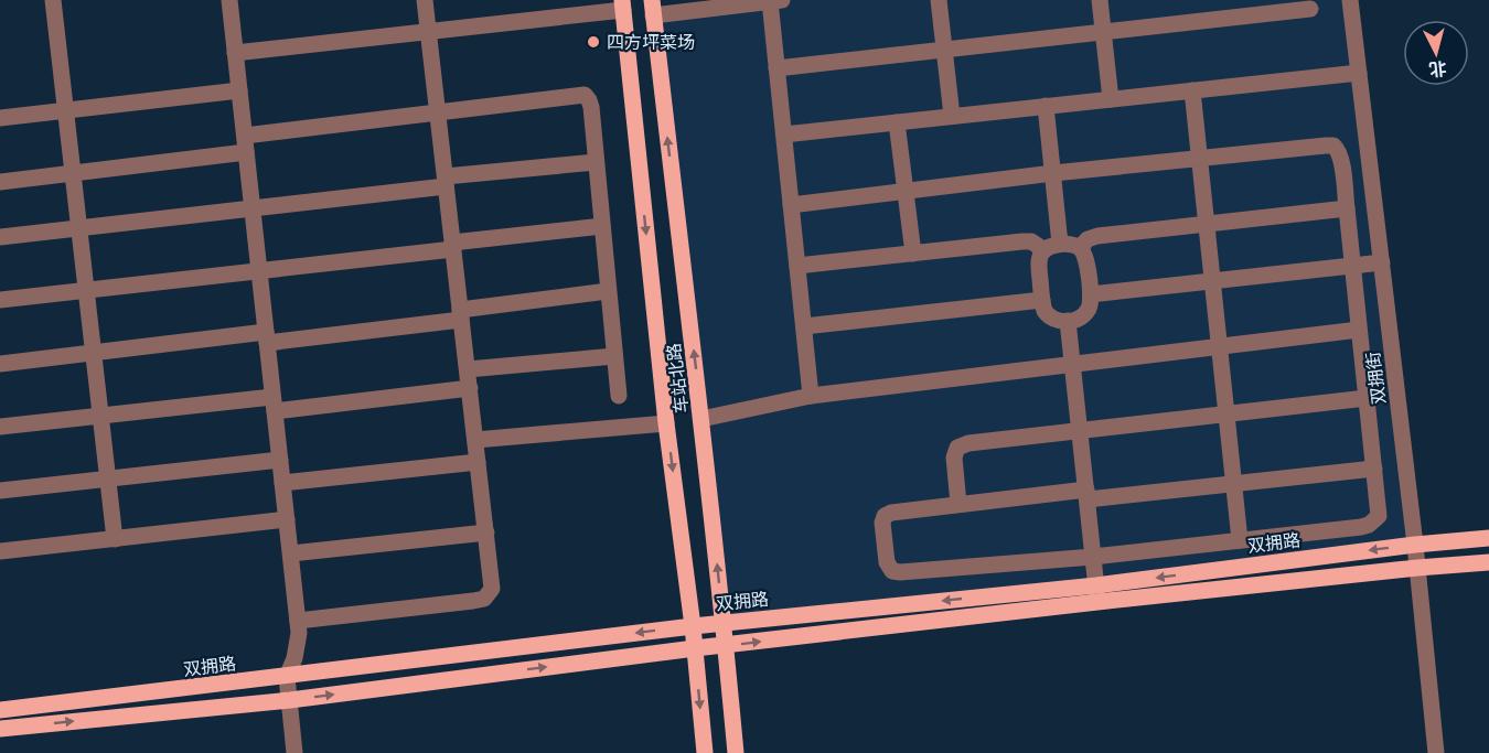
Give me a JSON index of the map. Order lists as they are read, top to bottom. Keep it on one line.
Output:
{"streets":{"main road":["车站北路","双拥路"],"street":["双拥街"]},"crossings":[["车站北路","双拥路"],["双拥街","双拥路"]],"places":["四方坪菜场"],"north":"bottom"}
